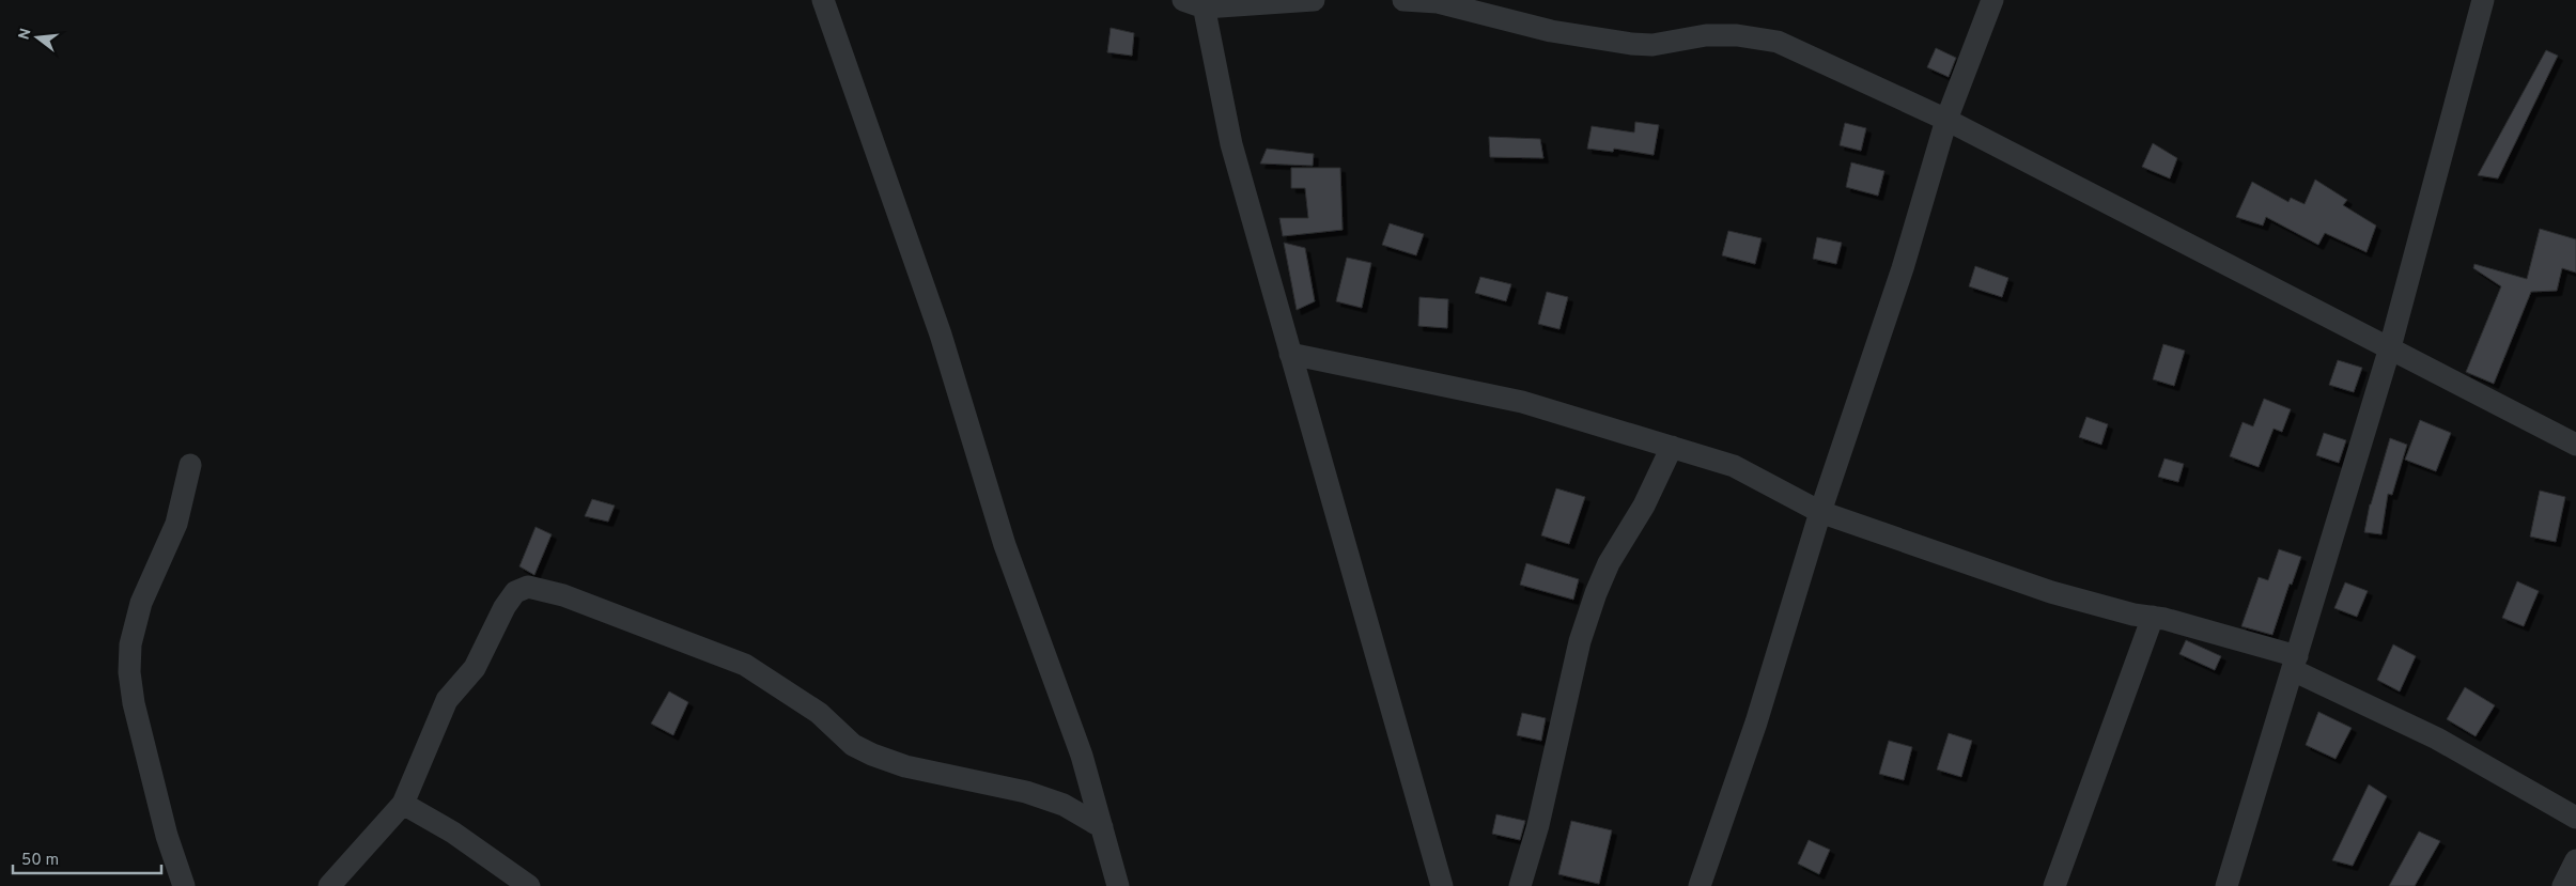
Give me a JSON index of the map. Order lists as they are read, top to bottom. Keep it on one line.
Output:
{"scale_bar":"50 m","north":"left"}
